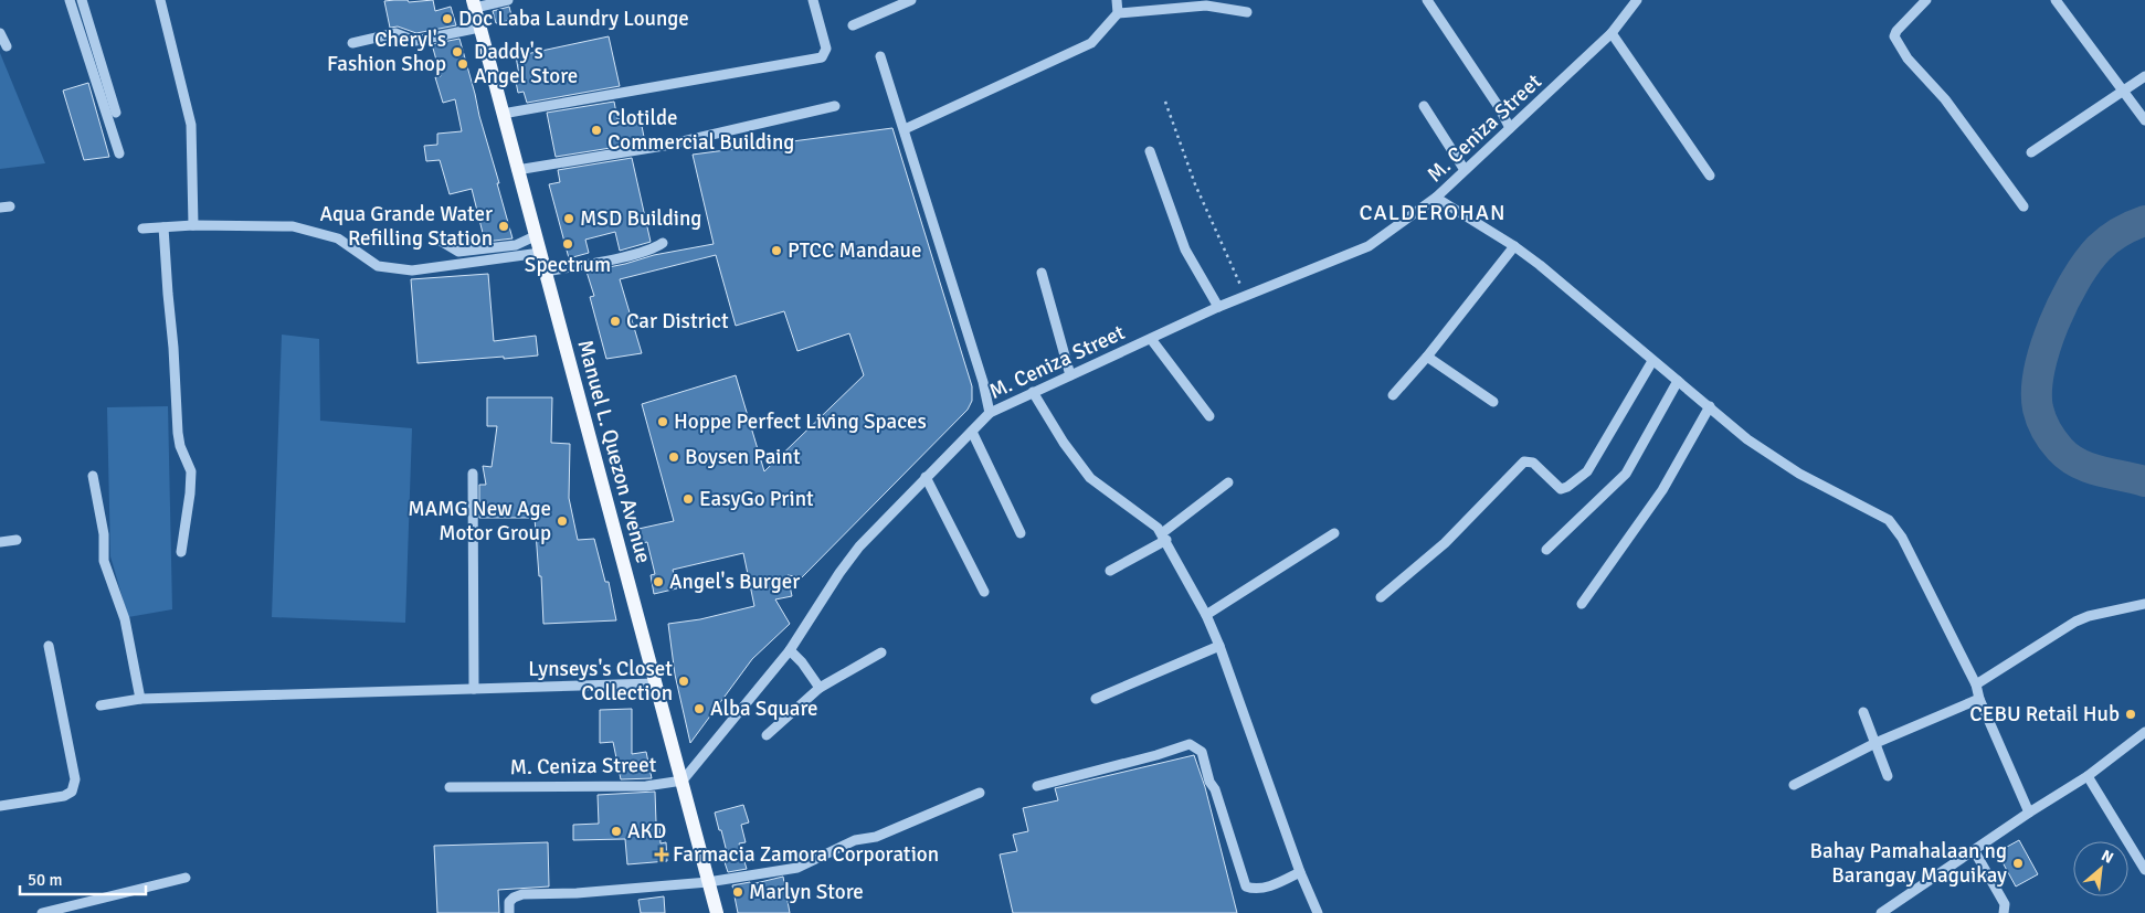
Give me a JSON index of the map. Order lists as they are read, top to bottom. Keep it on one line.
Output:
{"streets":{"main road":["Manuel L. Quezon Avenue"],"street":["M. Ceniza Street"]},"crossings":[["M. Ceniza Street","Manuel L. Quezon Avenue"]],"districts":["CALDEROHAN"],"places":{"other":["Doc Laba Laundry Lounge","Cheryl's Fashion Shop","Daddy's Angel Store","Clotilde Commercial Building","MSD Building","Aqua Grande Water Refilling Station","Spectrum","PTCC Mandaue","Car District","Hoppe Perfect Living Spaces","Boysen Paint","EasyGo Print","MAMG New Age Motor Group","Angel's Burger","Lynseys's Closet Collection","Alba Square","CEBU Retail Hub","AKD","Bahay Pamahalaan ng Barangay Maguikay","Marlyn Store"],"health":["Farmacia Zamora Corporation"]},"scale_bar":"50 m","north":"top right"}
